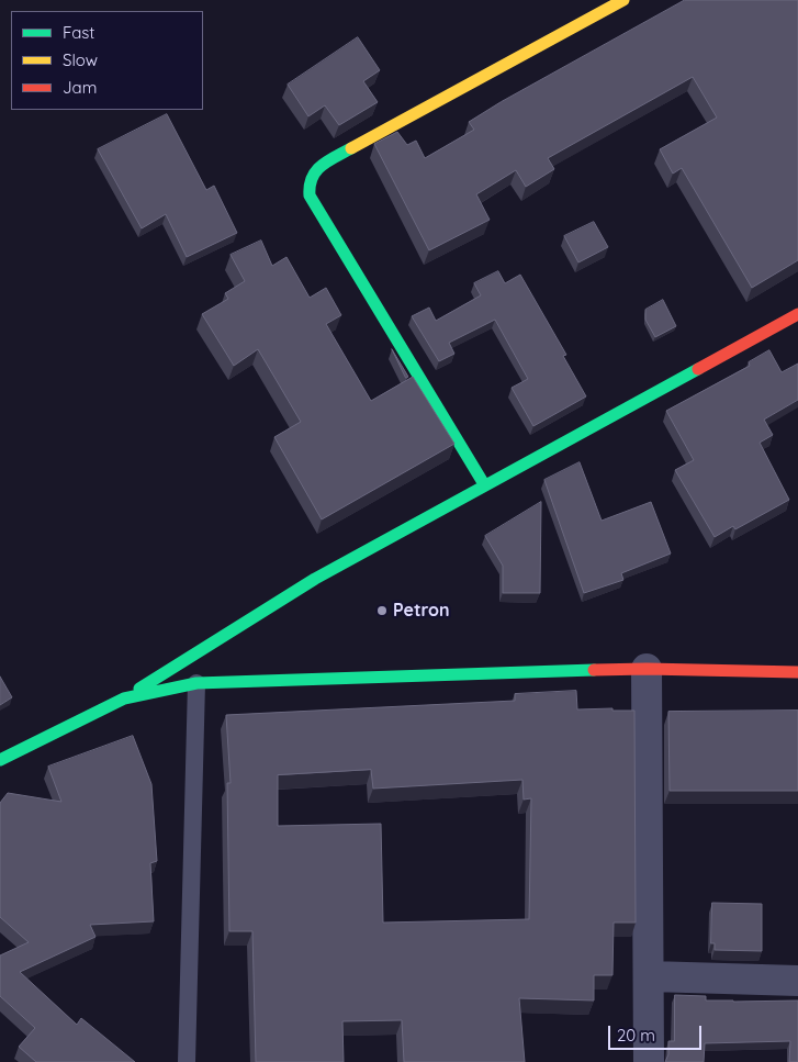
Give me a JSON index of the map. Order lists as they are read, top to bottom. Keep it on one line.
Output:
{"places":["Petron"],"legend":["Fast","Slow","Jam"],"scale_bar":"20 m"}
